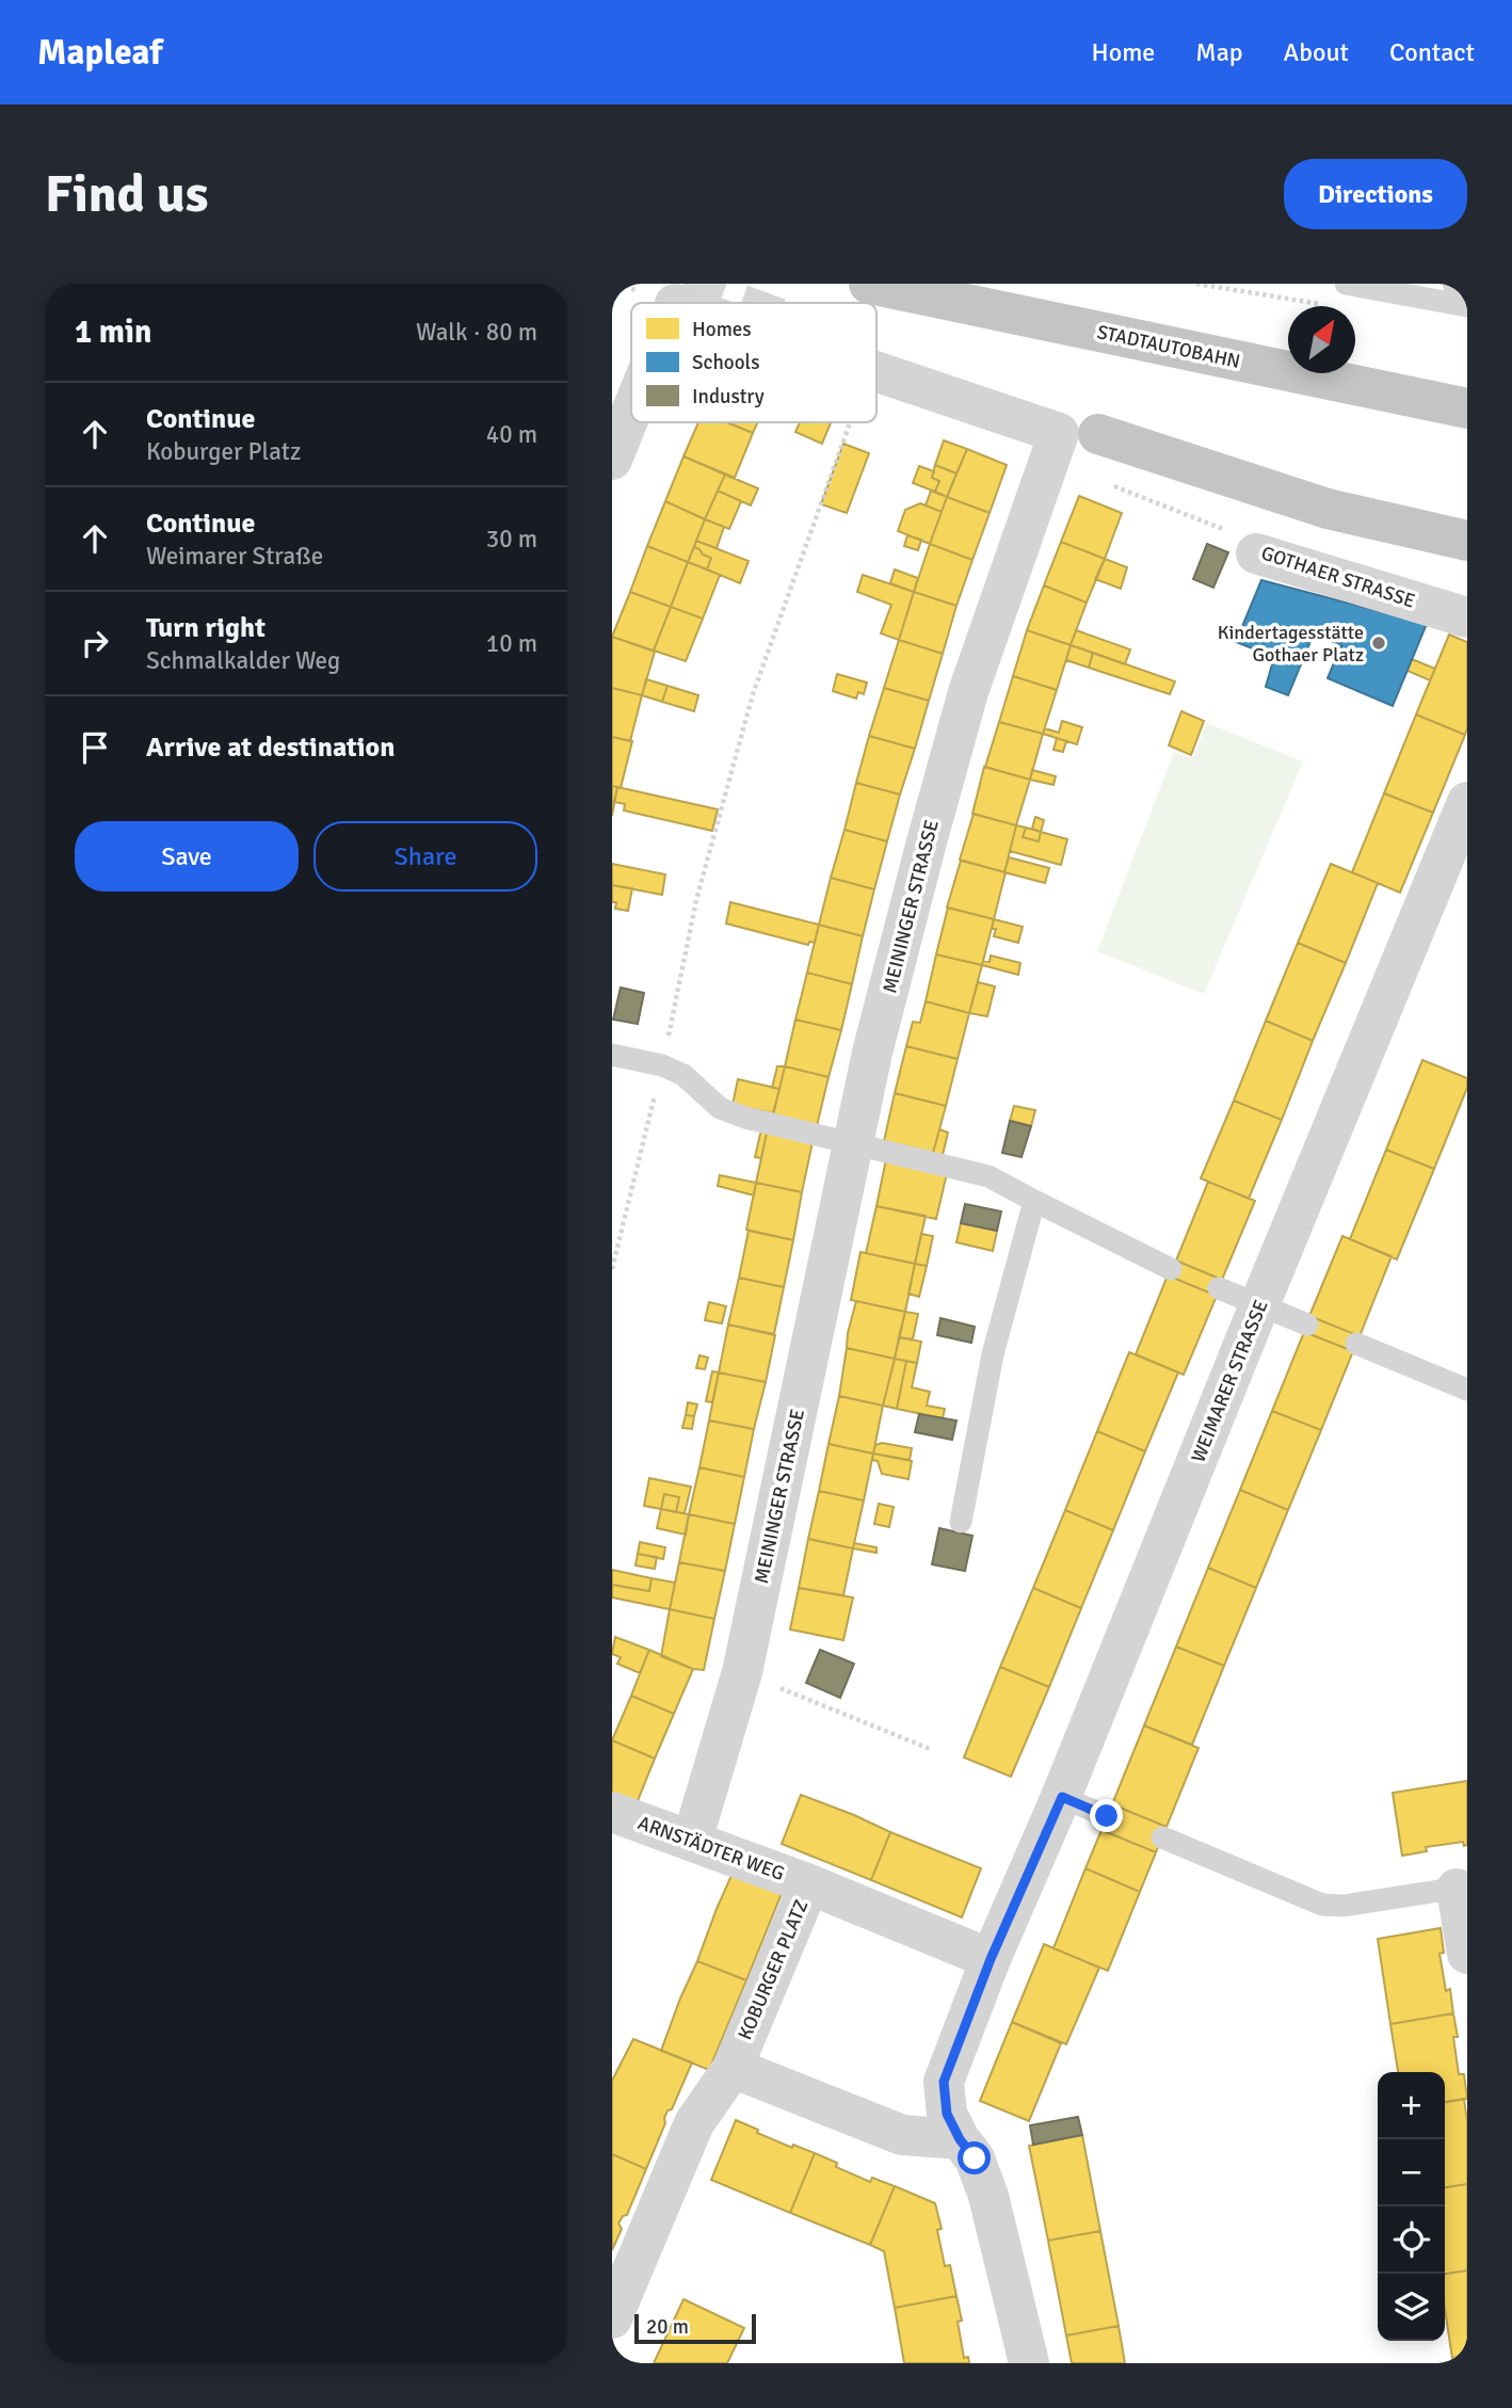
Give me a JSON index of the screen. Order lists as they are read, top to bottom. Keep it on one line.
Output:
{"streets":{"highway":["STADTAUTOBAHN"],"street":["GOTHAER STRASSE","MEININGER STRASSE","WEIMARER STRASSE","ARNSTÄDTER WEG","KOBURGER PLATZ"]},"crossings":[["MEININGER STRASSE","ARNSTÄDTER WEG"],["WEIMARER STRASSE","KOBURGER PLATZ"],["ARNSTÄDTER WEG","KOBURGER PLATZ"]],"places":["Kindertagesstätte Gothaer Platz"],"legend":["Homes","Schools","Industry"],"scale_bar":"20 m","north":"top right","page":{"header":"Mapleaf","nav":["Home","Map","About","Contact"],"buttons":["Directions",["Save","Share"]],"title":"Find us","heading":["1 min","Walk · 80 m"],"list":[["Continue","Koburger Platz","40 m"],["Continue","Weimarer Straße","30 m"],["Turn right","Schmalkalder Weg","10 m"],"Arrive at destination"],"map_buttons":["+","−"],"scale":"20 m"}}
